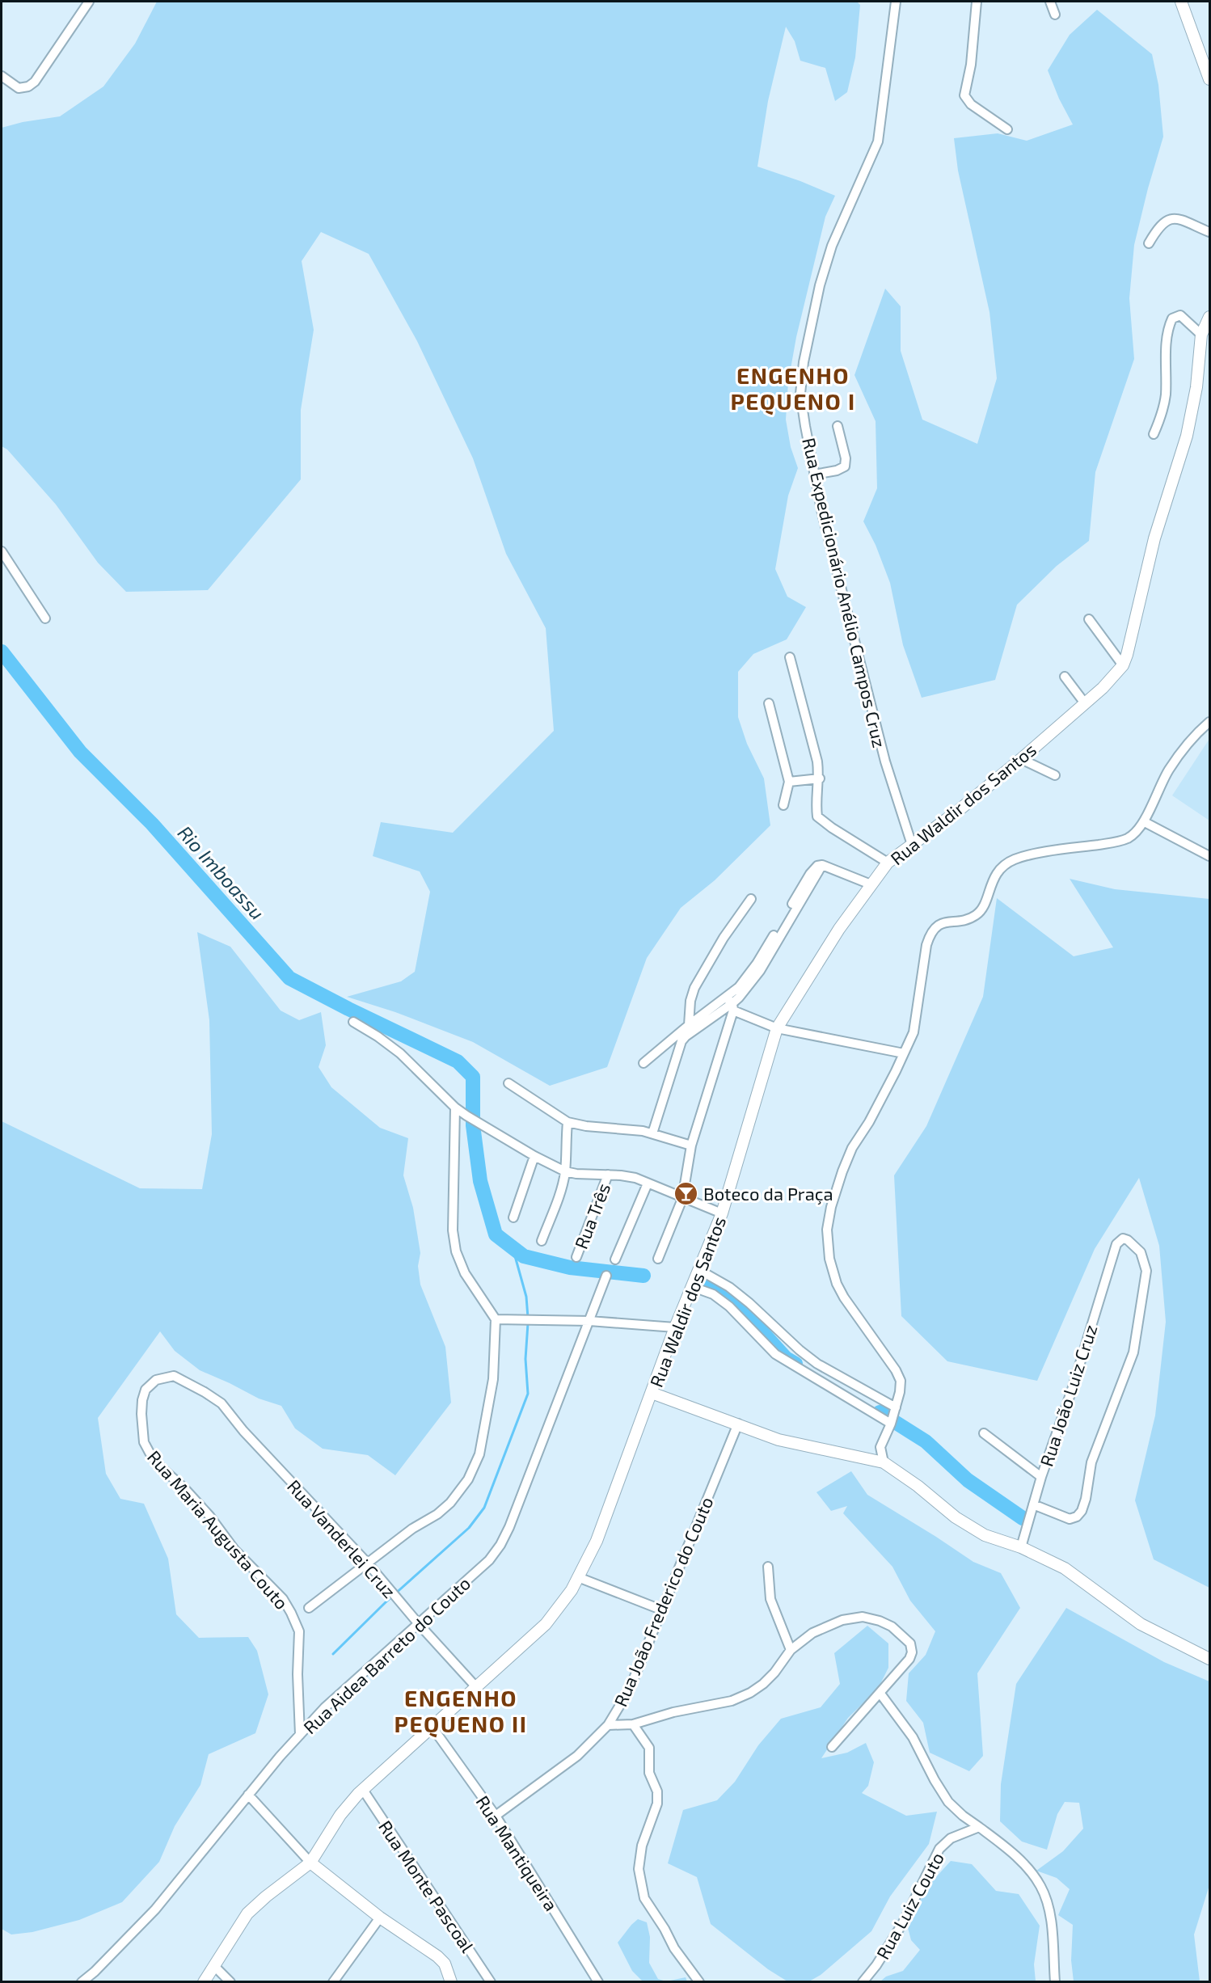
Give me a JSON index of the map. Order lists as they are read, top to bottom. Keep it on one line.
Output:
{"streets":{"street":["Rua Expedicionário Anélio Campos Cruz","Rua Waldir dos Santos","Rua Três","Rua João Luiz Cruz","Rua Maria Augusta Couto","Rua Vanderlei Cruz","Rua João Frederico do Couto","Rua Aidea Barreto do Couto","Rua Mantiqueira","Rua Monte Pascoal","Rua Luiz Couto"]},"crossings":[["Rua Expedicionário Anélio Campos Cruz","Rua Waldir dos Santos"],["Rua Waldir dos Santos","Rua Vanderlei Cruz"],["Rua Waldir dos Santos","Rua Mantiqueira"],["Rua Waldir dos Santos","Rua Monte Pascoal"],["Rua Maria Augusta Couto","Rua Vanderlei Cruz"],["Rua Maria Augusta Couto","Rua Aidea Barreto do Couto"],["Rua Vanderlei Cruz","Rua Aidea Barreto do Couto"],["Rua João Frederico do Couto","Rua Mantiqueira"]],"districts":["ENGENHO PEQUENO I","ENGENHO PEQUENO II"],"water":["Rio Imboassu"],"places":{"bar":["Boteco da Praça"]}}
